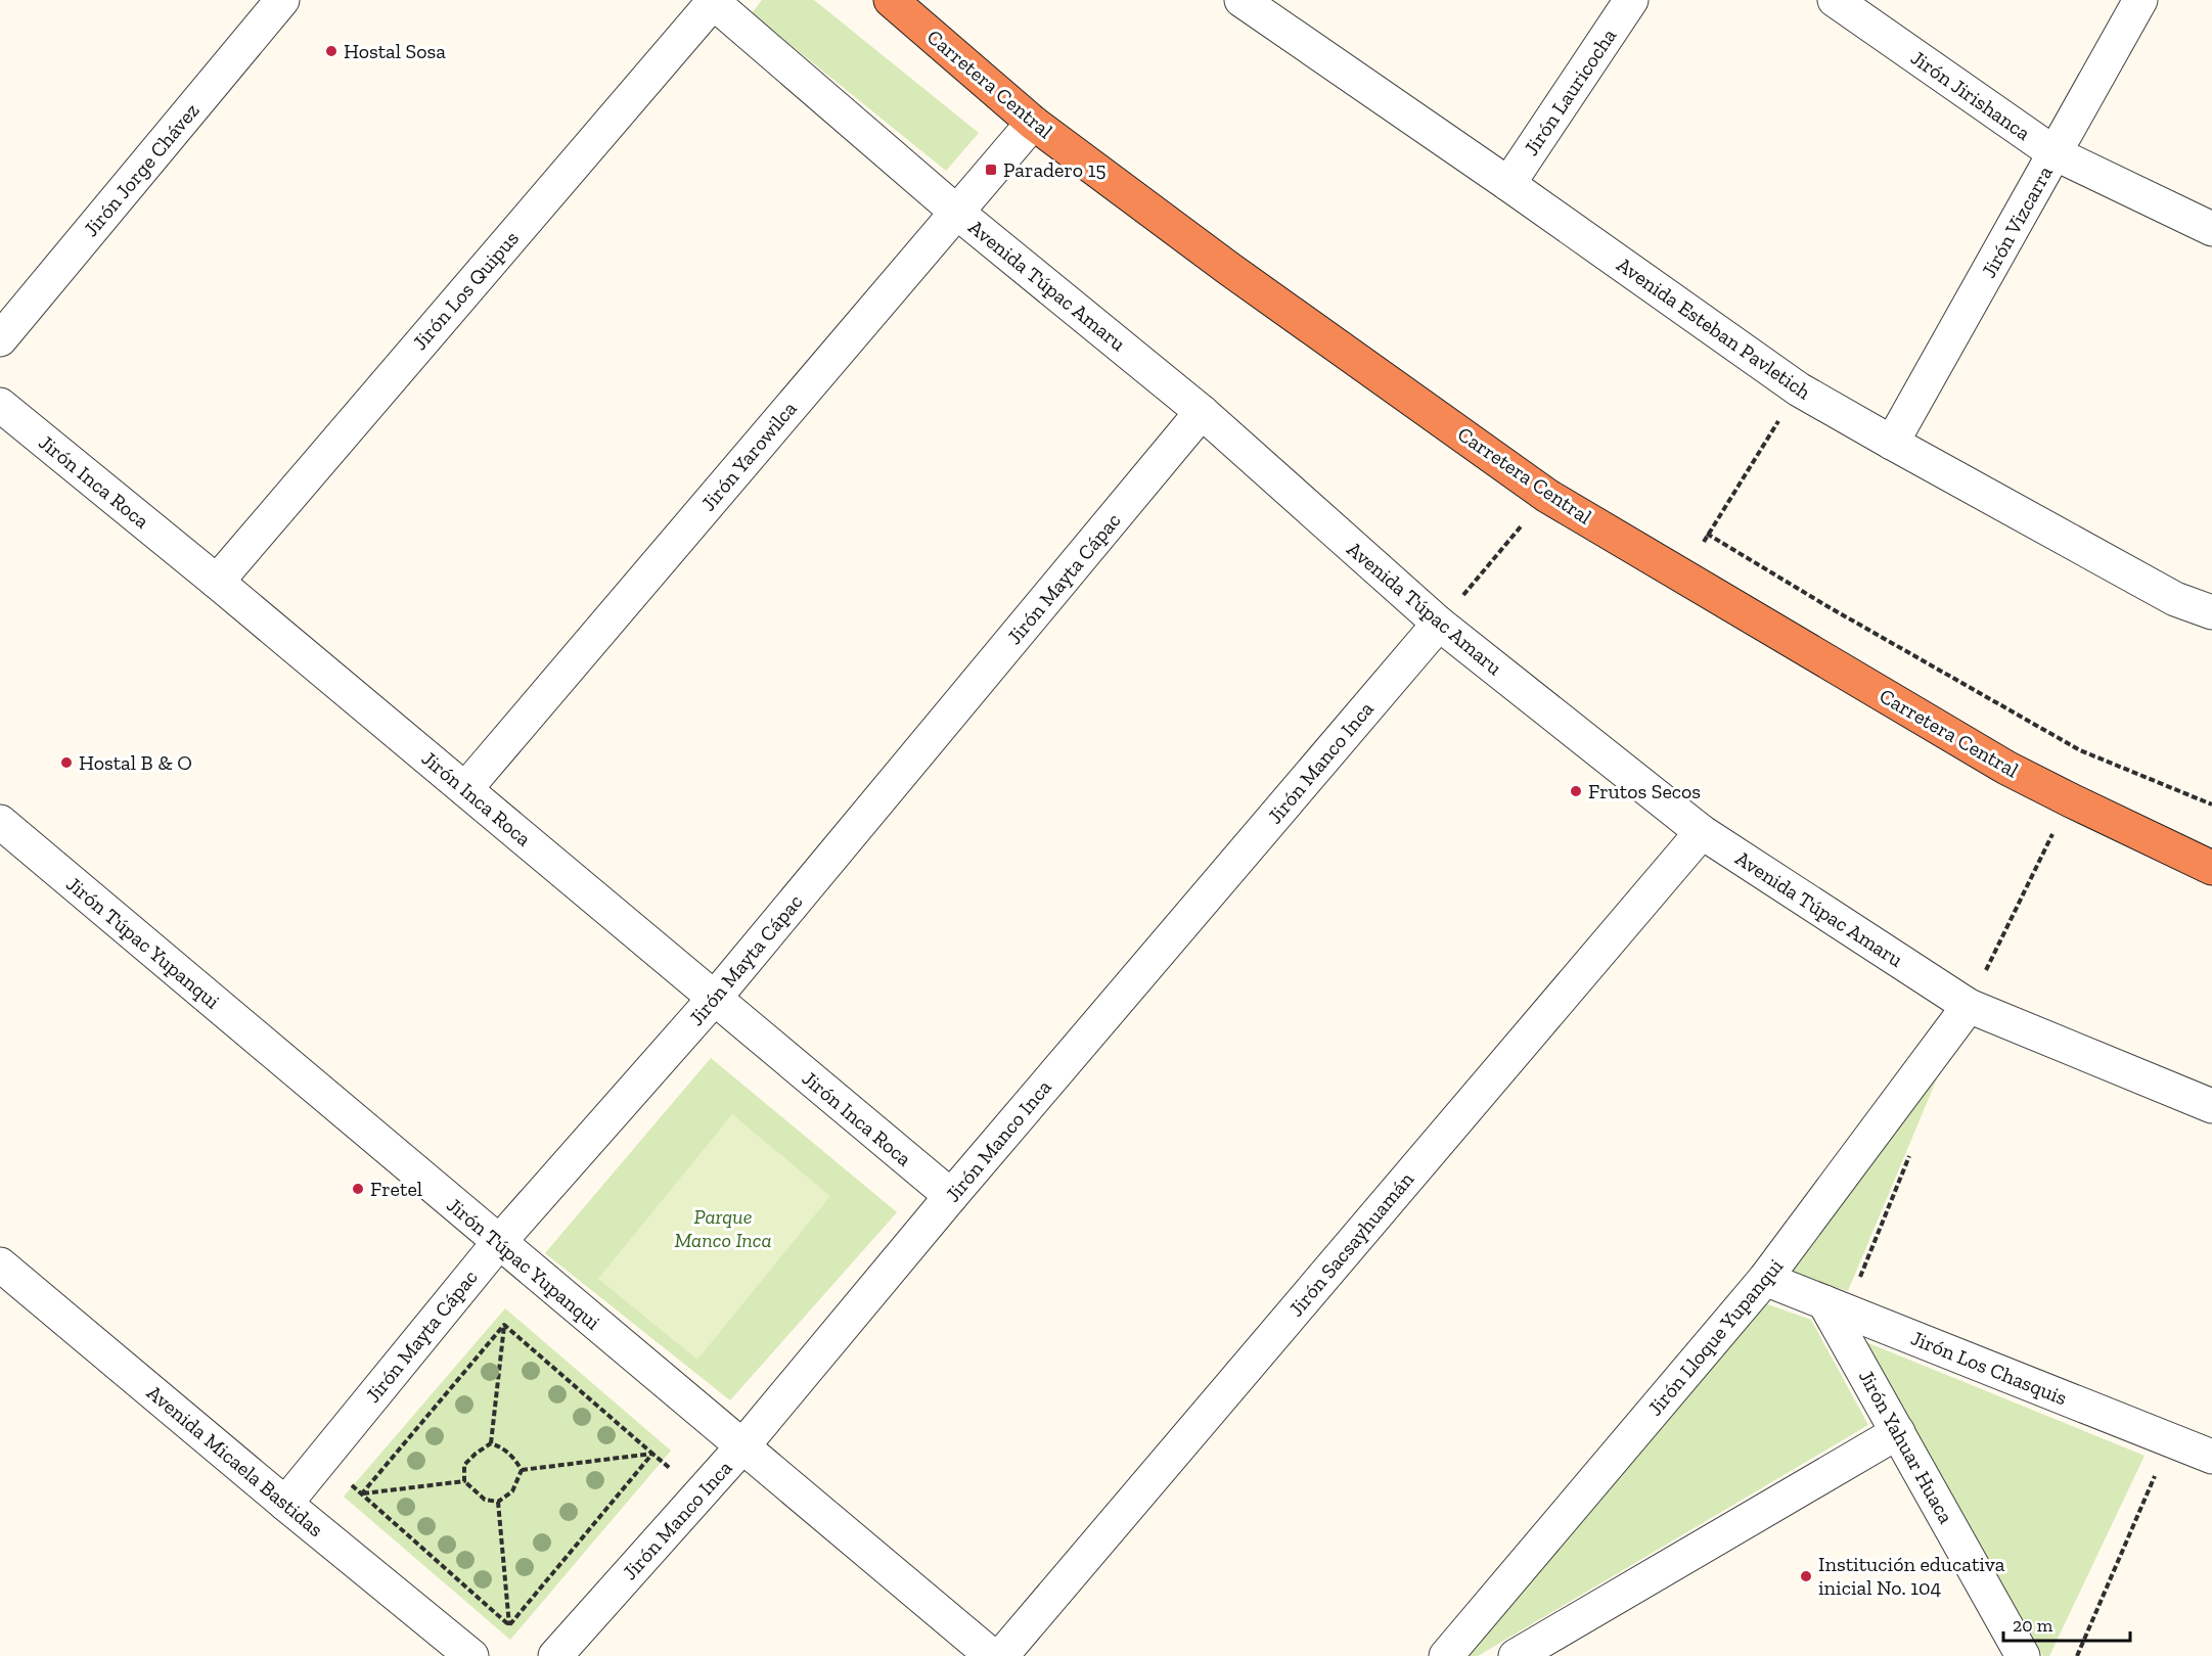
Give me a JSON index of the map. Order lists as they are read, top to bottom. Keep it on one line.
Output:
{"streets":{"highway":["Carretera Central"],"street":["Jirón Lauricocha","Jirón Jirishanca","Jirón Jorge Chávez","Jirón Vizcarra","Avenida Túpac Amaru","Jirón Los Quipus","Avenida Esteban Pavletich","Jirón Yarowilca","Jirón Inca Roca","Jirón Mayta Cápac","Jirón Manco Inca","Jirón Túpac Yupanqui","Jirón Sacsayhuamán","Jirón Lloque Yupanqui","Jirón Los Chasquis","Jirón Yahuar Huaca","Avenida Micaela Bastidas"]},"crossings":[["Carretera Central","Jirón Yarowilca"],["Jirón Lauricocha","Avenida Esteban Pavletich"],["Jirón Jirishanca","Jirón Vizcarra"],["Jirón Vizcarra","Avenida Esteban Pavletich"],["Avenida Túpac Amaru","Jirón Los Quipus"],["Avenida Túpac Amaru","Jirón Yarowilca"],["Avenida Túpac Amaru","Jirón Mayta Cápac"],["Avenida Túpac Amaru","Jirón Manco Inca"],["Avenida Túpac Amaru","Jirón Sacsayhuamán"],["Avenida Túpac Amaru","Jirón Lloque Yupanqui"],["Jirón Los Quipus","Jirón Inca Roca"],["Jirón Yarowilca","Jirón Inca Roca"],["Jirón Inca Roca","Jirón Mayta Cápac"],["Jirón Inca Roca","Jirón Manco Inca"],["Jirón Mayta Cápac","Jirón Túpac Yupanqui"],["Jirón Mayta Cápac","Avenida Micaela Bastidas"],["Jirón Manco Inca","Jirón Túpac Yupanqui"],["Jirón Lloque Yupanqui","Jirón Los Chasquis"],["Jirón Los Chasquis","Jirón Yahuar Huaca"]],"parks":["Parque Manco Inca"],"places":{"other":["Hostal Sosa","Hostal B & O","Frutos Secos","Fretel","Institución educativa inicial No. 104"],"transit":["Paradero 15"]},"scale_bar":"20 m"}
